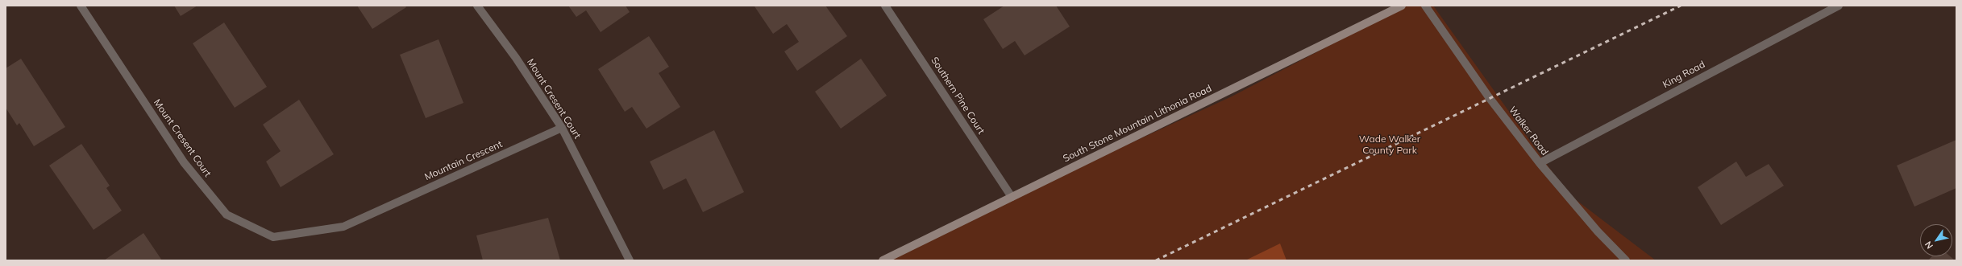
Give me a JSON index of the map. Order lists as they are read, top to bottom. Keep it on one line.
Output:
{"streets":{"main road":["South Stone Mountain Lithonia Road"],"street":["King Road","Southern Pine Court","Mount Cresent Court","Walker Road","Mountain Crescent"]},"crossings":[["King Road","Walker Road"],["Southern Pine Court","South Stone Mountain Lithonia Road"],["Mount Cresent Court","Mountain Crescent"]],"parks":["Wade Walker County Park"],"north":"bottom left"}
